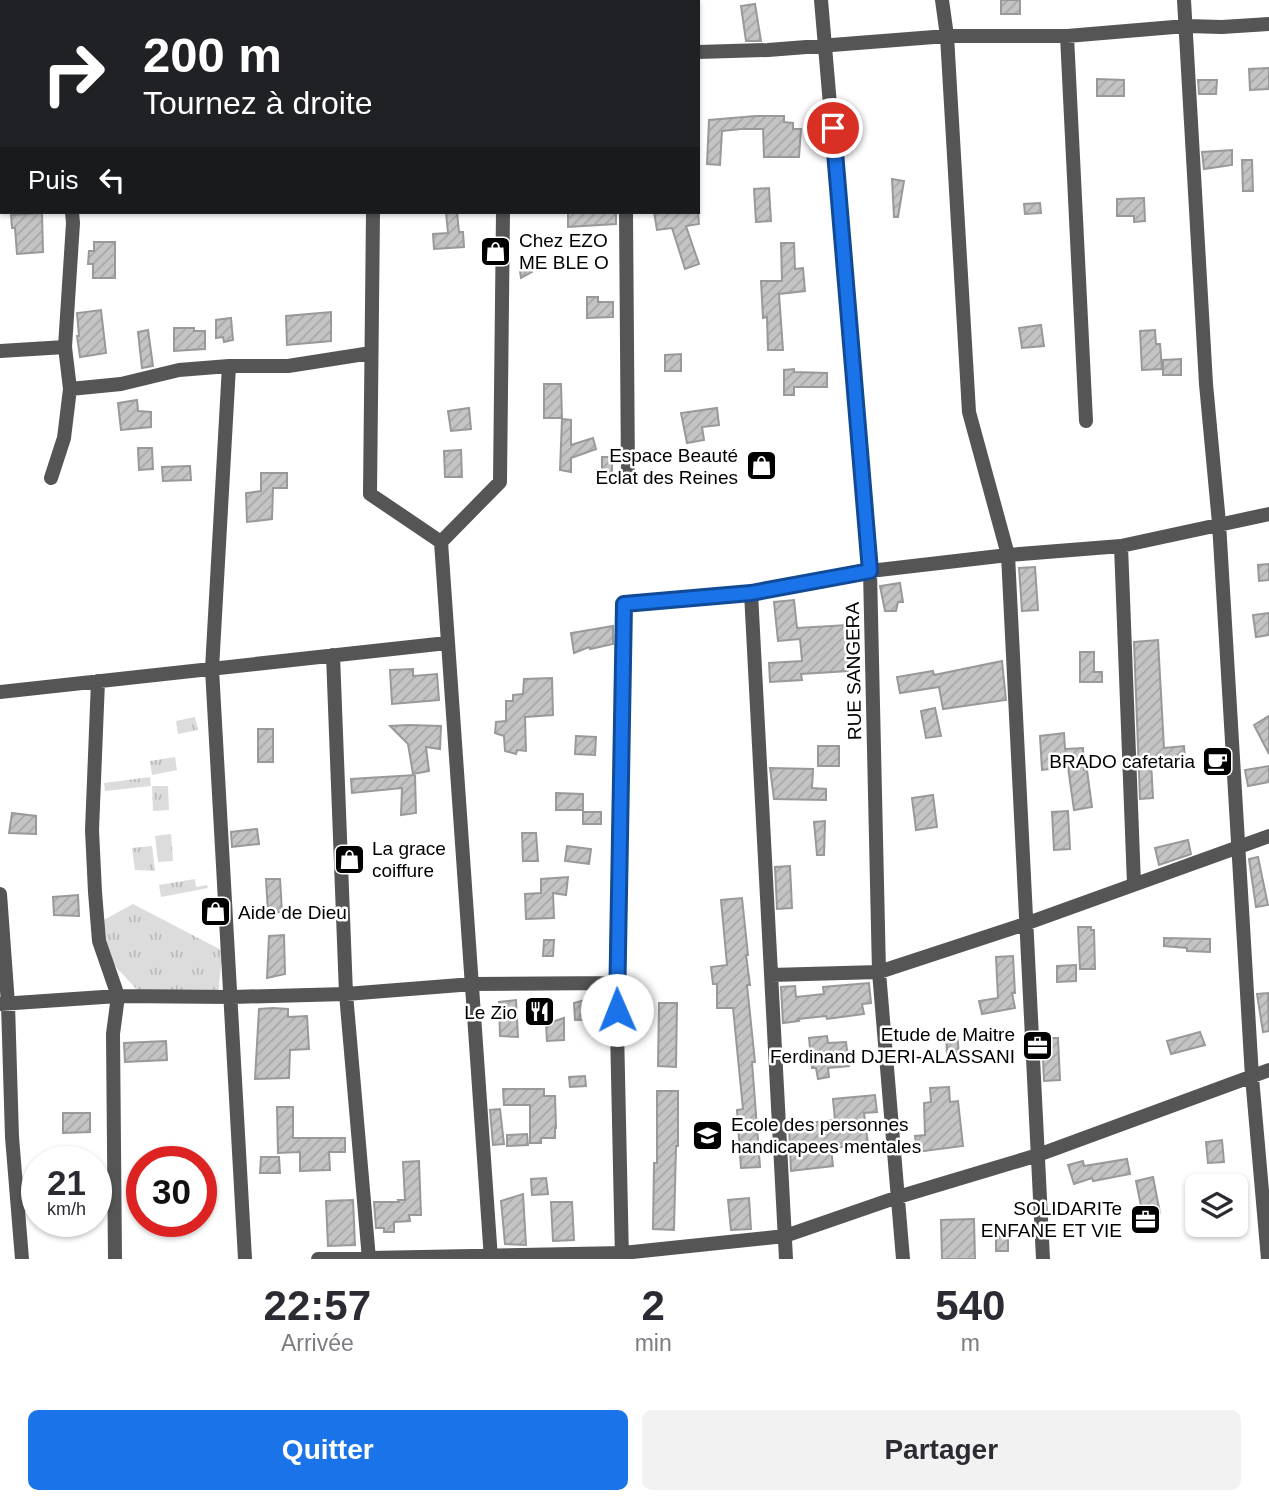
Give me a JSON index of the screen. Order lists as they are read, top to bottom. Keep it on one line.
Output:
{"streets":{"street":["RUE SANGERA"]},"places":{"shop":["Chez EZO ME BLE O","Espace Beauté Eclat des Reines","La grace coiffure","Aide de Dieu"],"cafe":["BRADO cafetaria"],"restaurant":["Le Zio"],"office":["Etude de Maitre Ferdinand DJERI-ALASSANI","SOLIDARITe ENFANE ET VIE"],"school or university":["Ecole des personnes handicapees mentales"]},"page":{"turn":["200 m","Tournez à droite"],"then":"Puis","speed":"21 km/h","limit":"30","eta":["22:57","Arrivée","2","min","540","m"],"buttons":["Quitter","Partager"]}}
